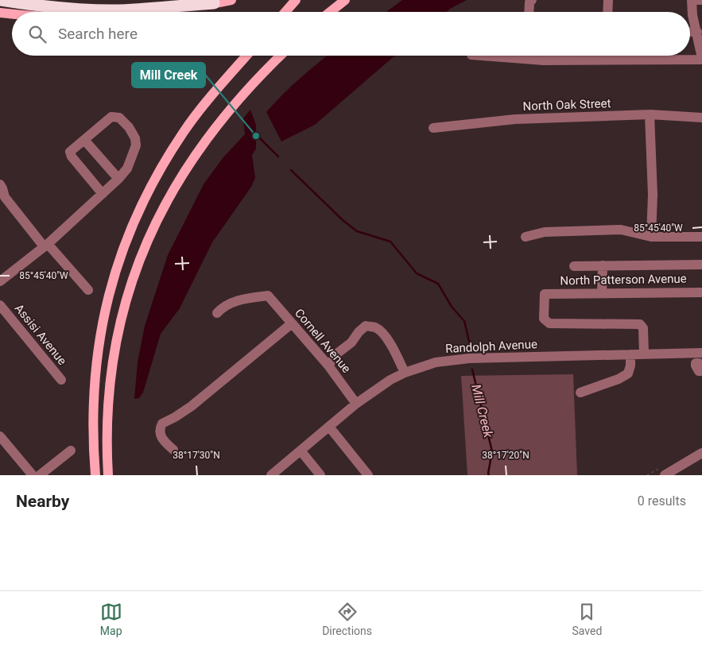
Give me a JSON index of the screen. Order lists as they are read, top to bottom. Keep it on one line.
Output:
{"streets":{"street":["North Oak Street","North Patterson Avenue","Assisi Avenue","Cornell Avenue","Randolph Avenue"]},"crossings":[["North Patterson Avenue","Randolph Avenue"],["Cornell Avenue","Randolph Avenue"]],"water":["Mill Creek"],"places":["Mill Creek"],"page":{"search":"Search here","heading":["Nearby","0 results"],"nav":["Map","Directions","Saved"]},"coordinates":["85°45'40\"W","38°17'30\"N","38°17'20\"N"]}
